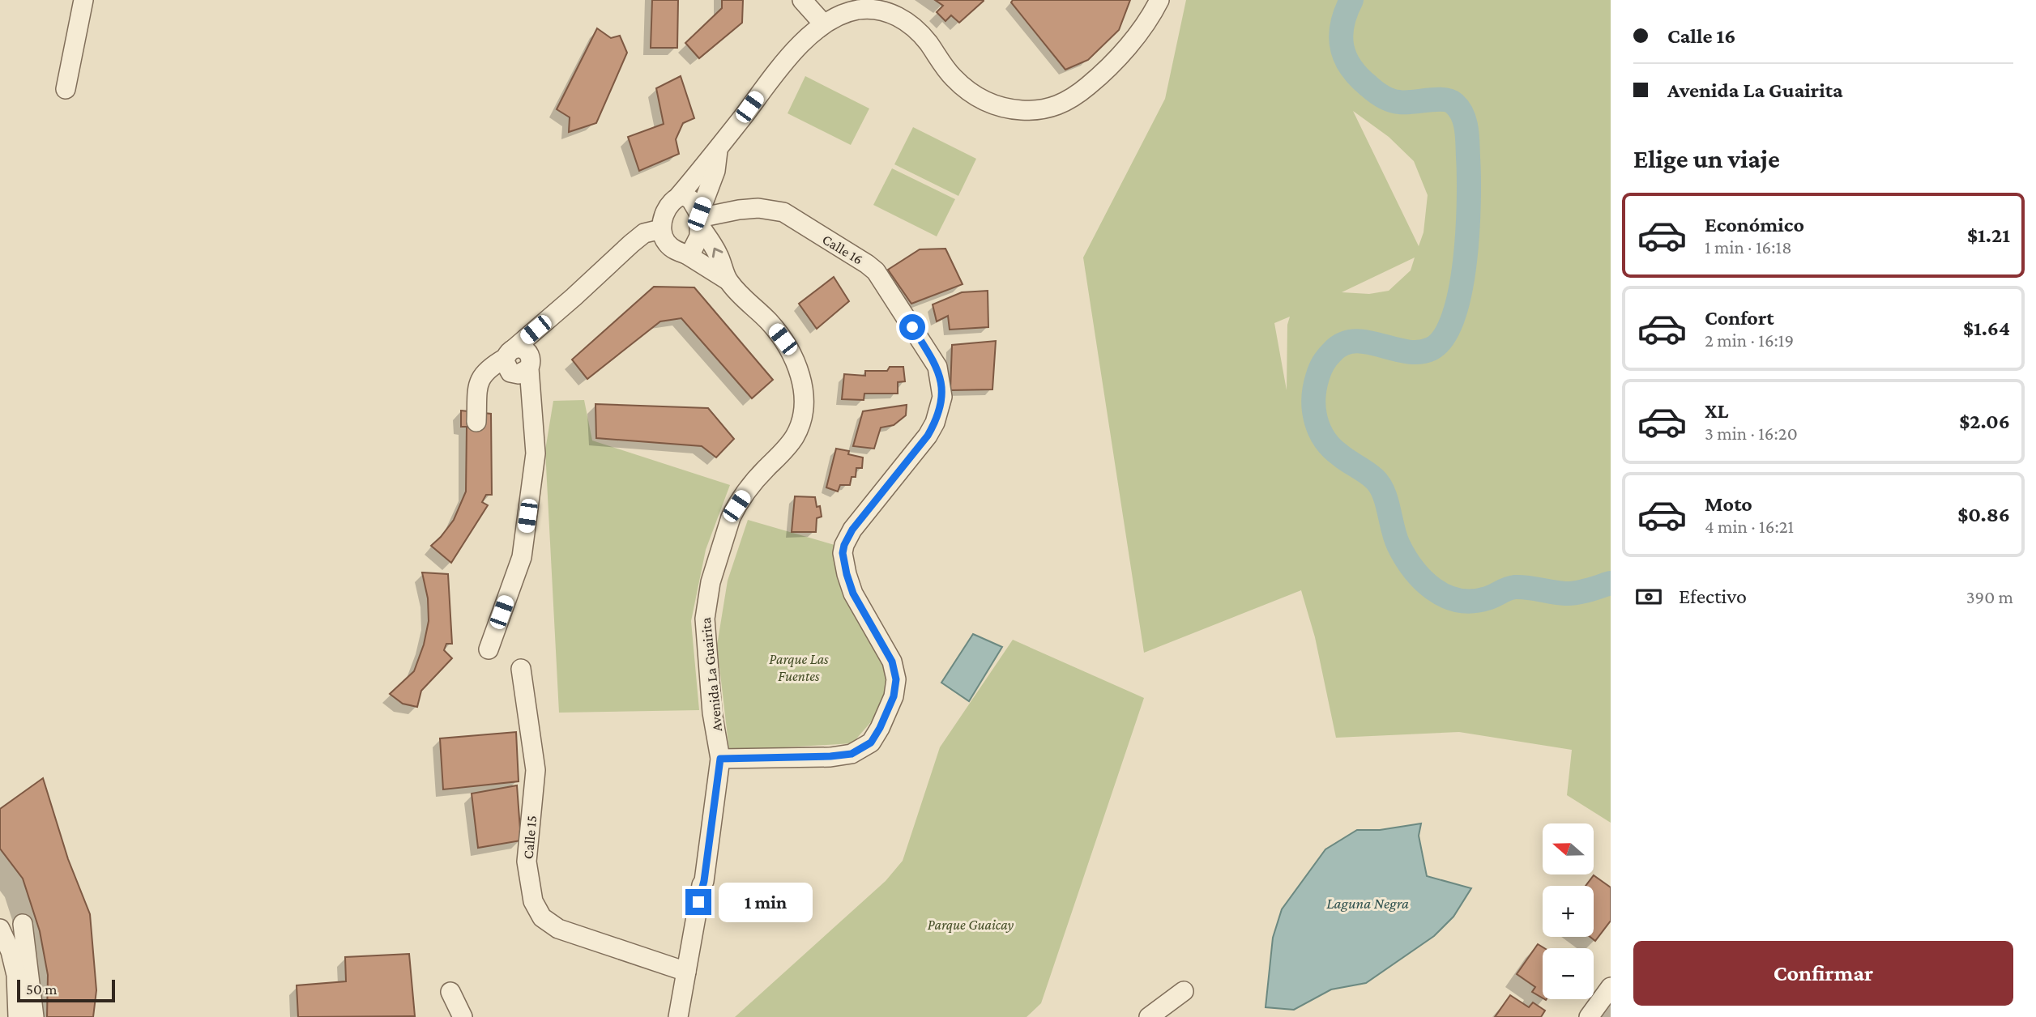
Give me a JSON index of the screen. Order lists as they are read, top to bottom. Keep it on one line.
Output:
{"streets":{"street":["Calle 16","Avenida La Guairita","Calle 15"]},"crossings":[["Calle 16","Avenida La Guairita"],["Avenida La Guairita","Calle 15"]],"water":["Laguna Negra"],"parks":["Parque Las Fuentes","Parque Guaicay"],"scale_bar":"50 m","north":"left","page":{"banner":["Calle 16","Avenida La Guairita"],"heading":"Elige un viaje","list":[{"name":"Económico","note":"1 min · 16:18","value":"$1.21"},{"name":"Confort","note":"2 min · 16:19","value":"$1.64"},{"name":"XL","note":"3 min · 16:20","value":"$2.06"},{"name":"Moto","note":"4 min · 16:21","value":"$0.86"}],"pay":["Efectivo","390 m"],"map_buttons":["+","−"],"bubble":"1 min","buttons":"Confirmar","scale":"50 m"}}
